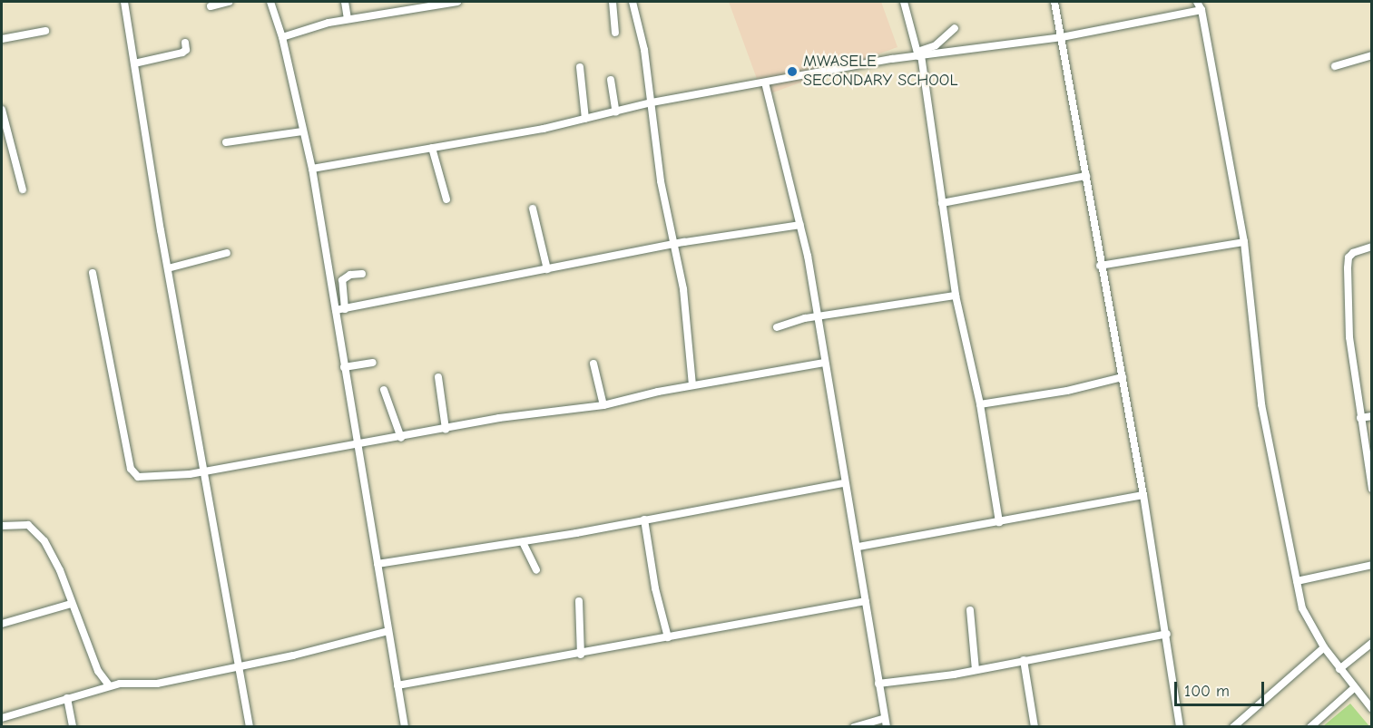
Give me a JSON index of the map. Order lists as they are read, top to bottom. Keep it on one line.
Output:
{"places":["MWASELE SECONDARY SCHOOL"],"scale_bar":"100 m"}
